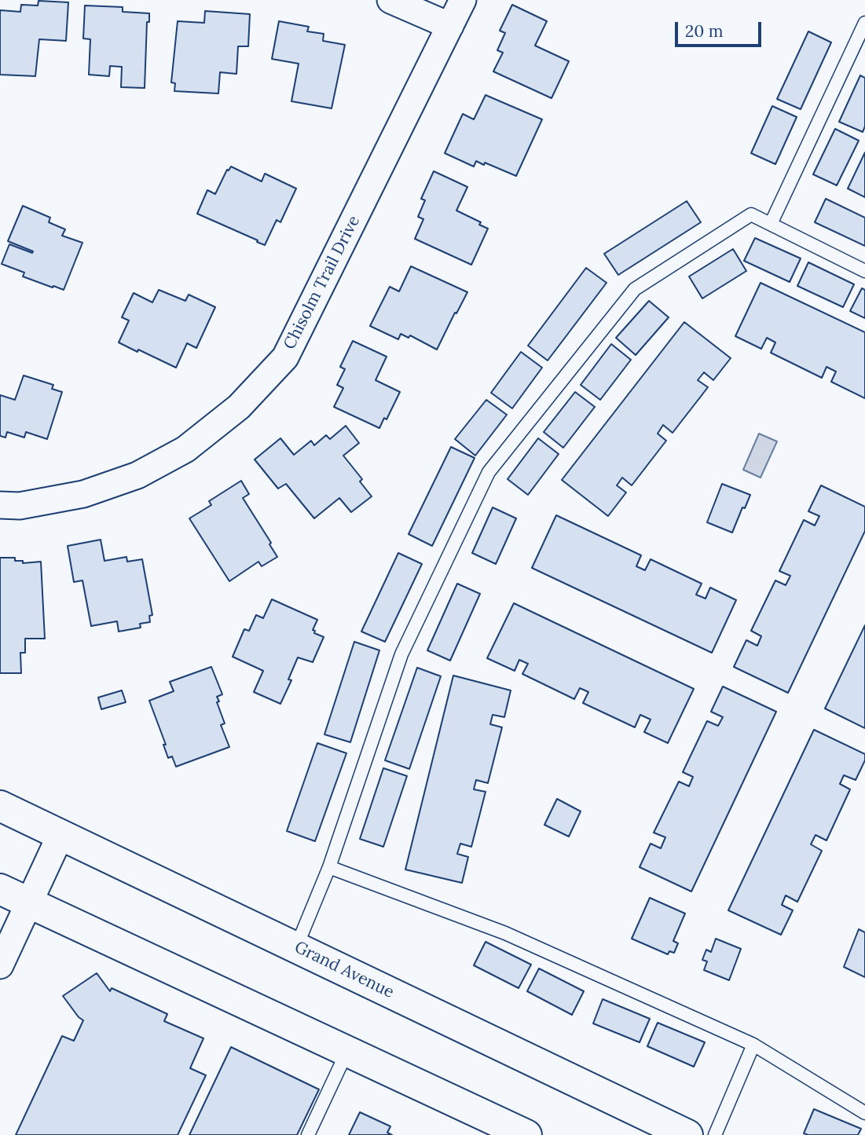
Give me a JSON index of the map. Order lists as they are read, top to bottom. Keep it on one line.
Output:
{"streets":{"main road":["Grand Avenue"],"street":["Chisolm Trail Drive"]},"scale_bar":"20 m"}
